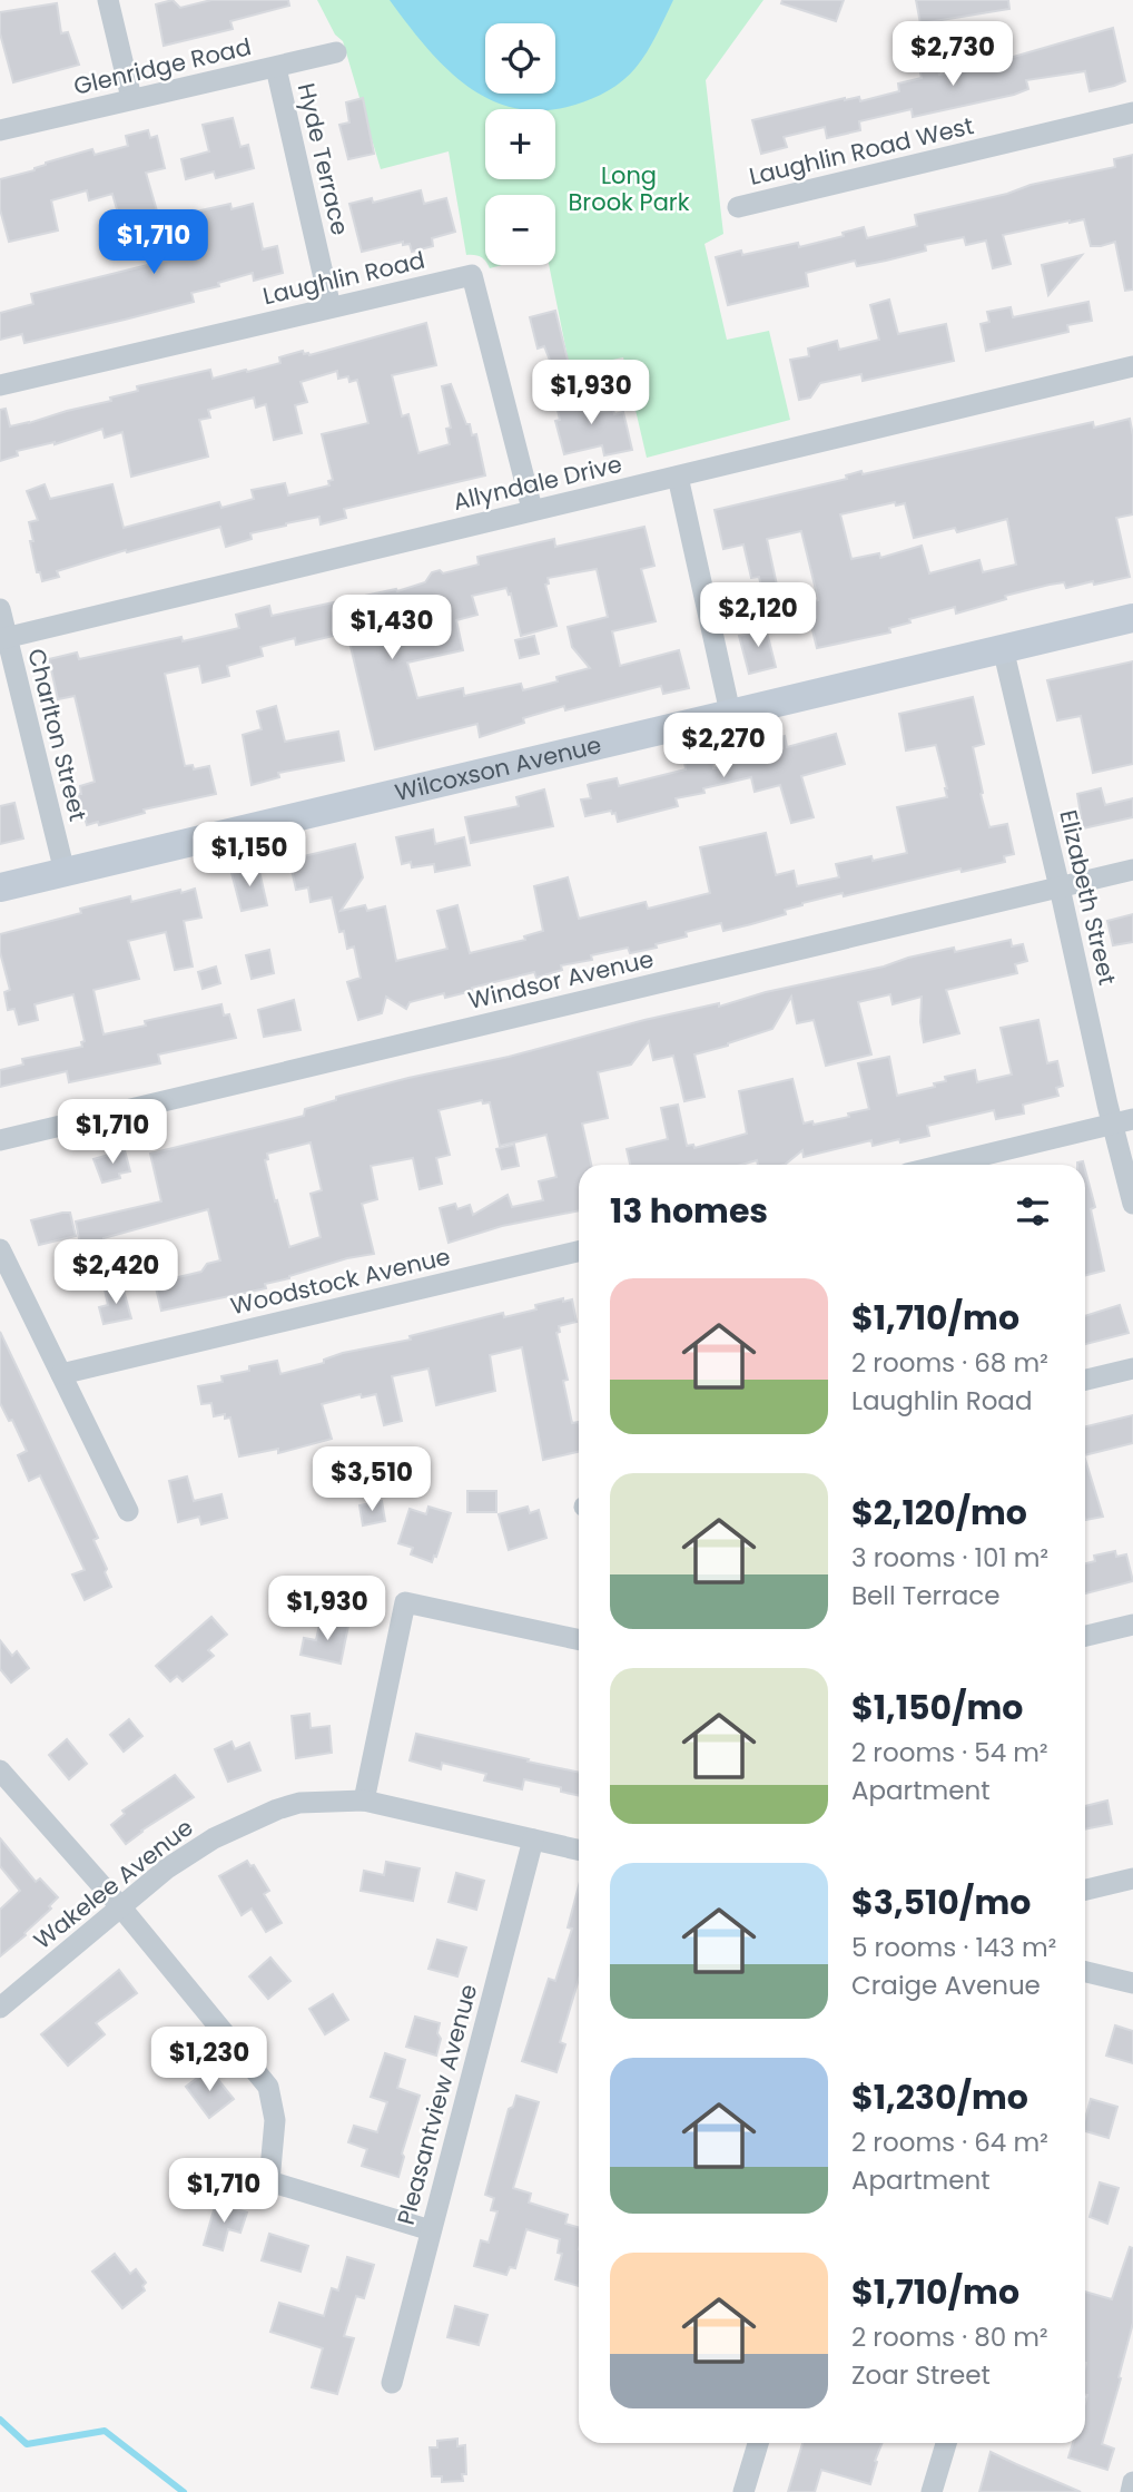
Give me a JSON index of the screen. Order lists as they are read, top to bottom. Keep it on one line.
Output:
{"streets":{"street":["Glenridge Road","Laughlin Road West","Hyde Terrace","Laughlin Road","Allyndale Drive","Charlton Street","Wilcoxson Avenue","Elizabeth Street","Windsor Avenue","Woodstock Avenue","Wakelee Avenue","Pleasantview Avenue"]},"crossings":[["Glenridge Road","Hyde Terrace"],["Hyde Terrace","Laughlin Road"],["Laughlin Road","Allyndale Drive"],["Allyndale Drive","Charlton Street"],["Charlton Street","Wilcoxson Avenue"],["Wilcoxson Avenue","Elizabeth Street"],["Elizabeth Street","Windsor Avenue"],["Wakelee Avenue","Pleasantview Avenue"]],"parks":["Long Brook Park"],"page":{"price":["$2,730","$1,710","$1,930","$2,120","$1,430","$2,270","$1,150","$1,710","$2,420","$3,510","$1,930","$1,230","$1,710"],"map_buttons":["+","−"],"heading":"13 homes","list":[{"name":"$1,710/mo","note":"2 rooms · 68 m² · Laughlin Road"},{"name":"$2,120/mo","note":"3 rooms · 101 m² · Bell Terrace"},{"name":"$1,150/mo","note":"2 rooms · 54 m² · Apartment"},{"name":"$3,510/mo","note":"5 rooms · 143 m² · Craige Avenue"},{"name":"$1,230/mo","note":"2 rooms · 64 m² · Apartment"},{"name":"$1,710/mo","note":"2 rooms · 80 m² · Zoar Street"}]}}
